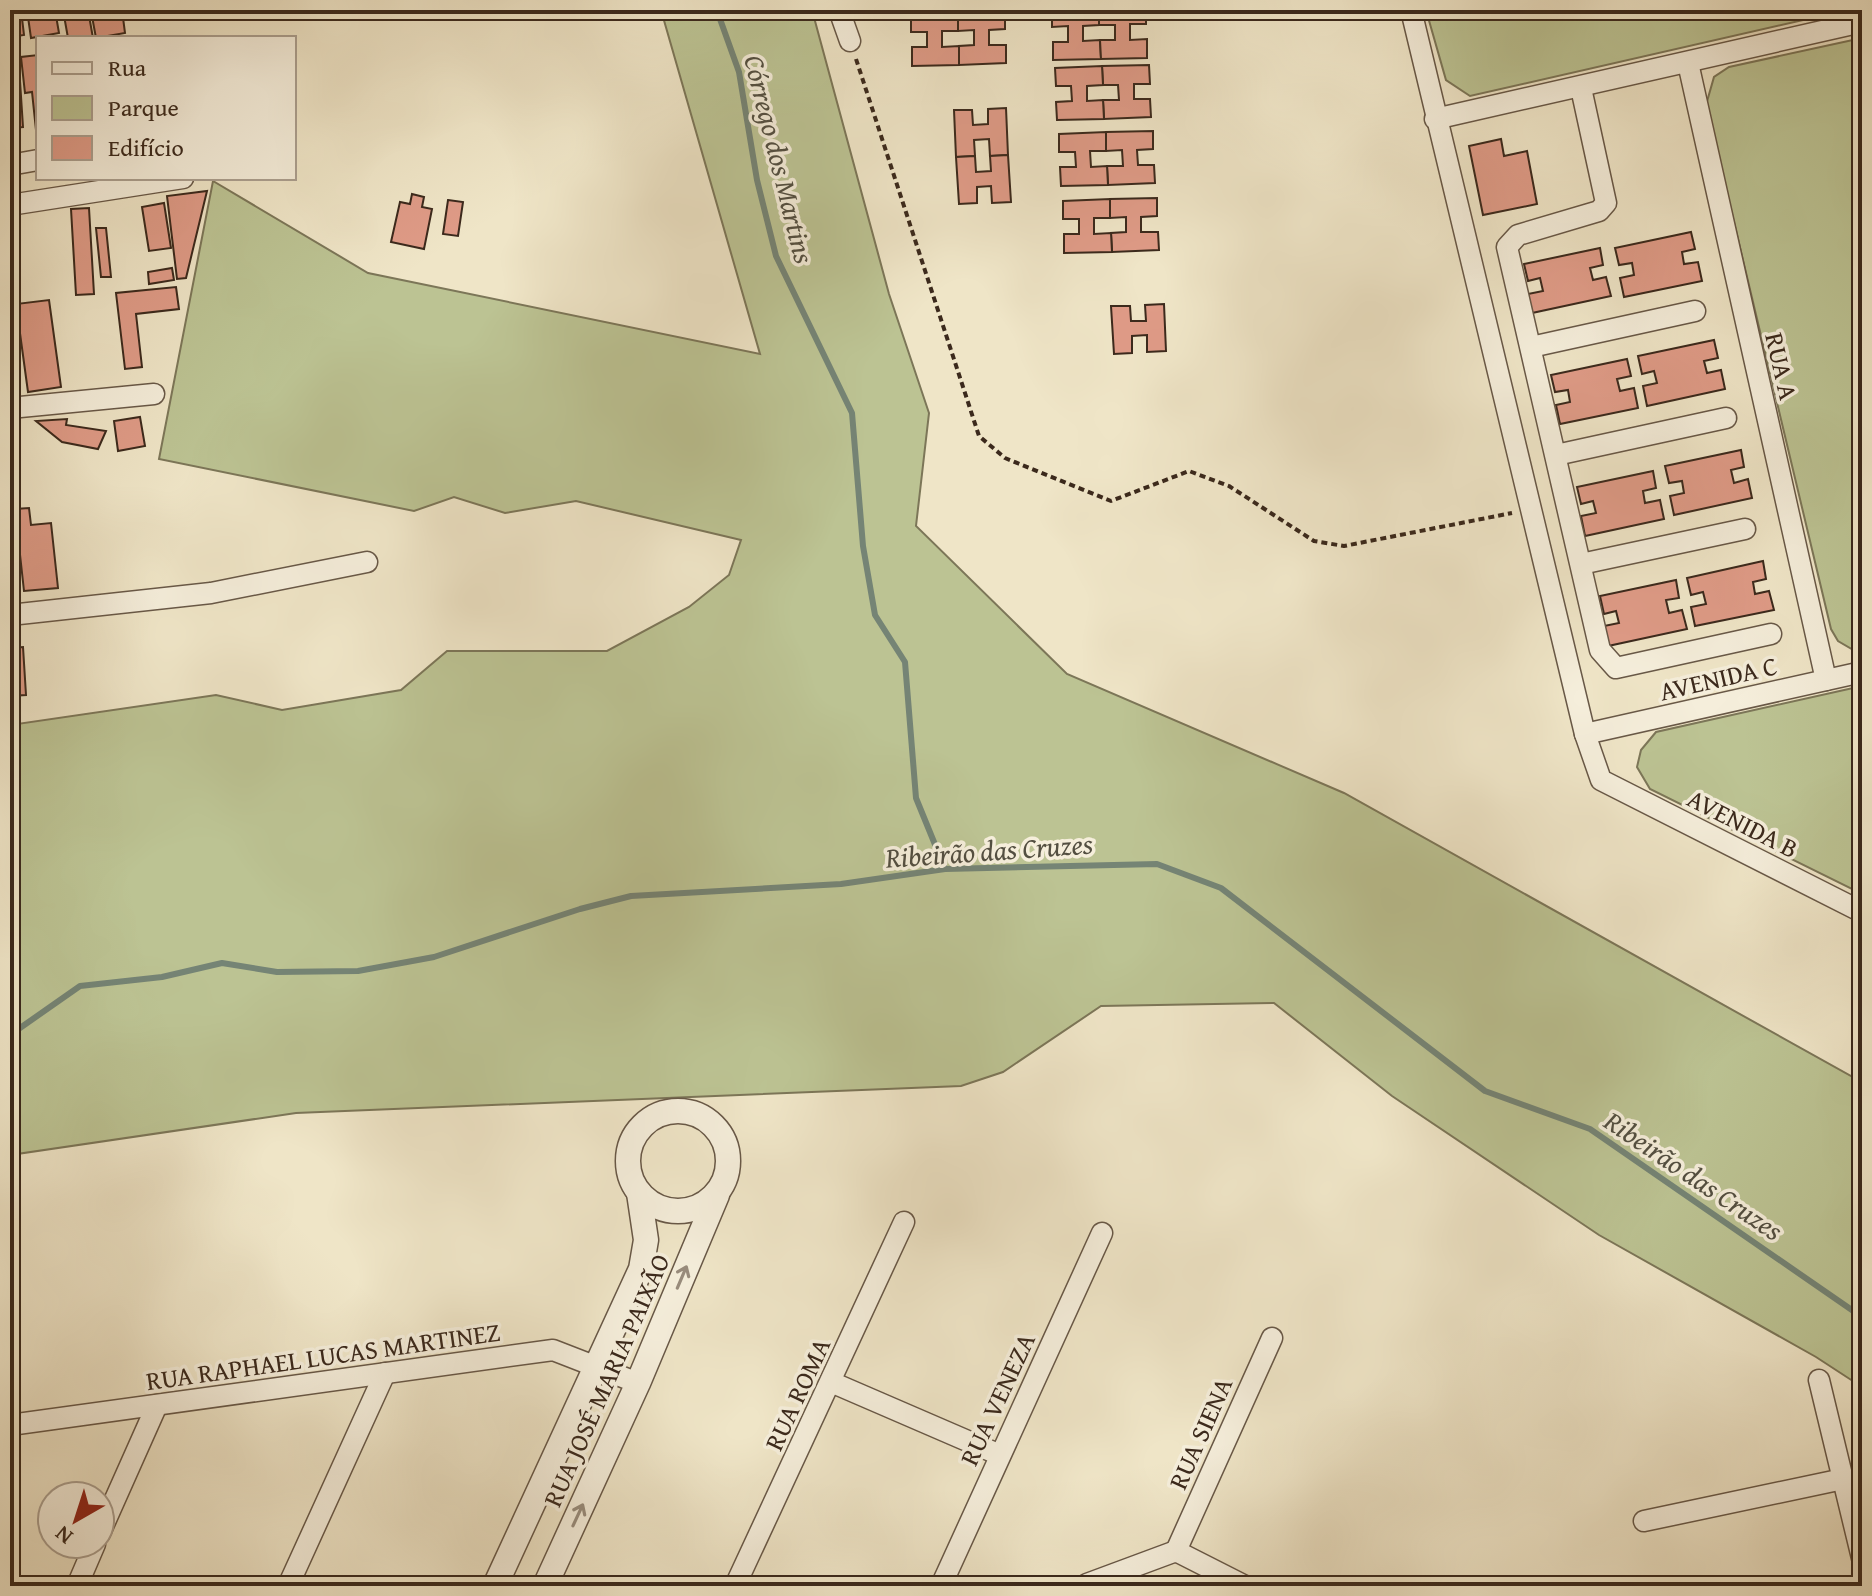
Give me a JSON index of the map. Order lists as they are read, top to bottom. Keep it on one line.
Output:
{"streets":{"street":["RUA A","AVENIDA C","AVENIDA B","RUA RAPHAEL LUCAS MARTINEZ","RUA JOSÉ MARIA PAIXÃO","RUA ROMA","RUA VENEZA","RUA SIENA"]},"crossings":[["RUA A","AVENIDA C"],["AVENIDA C","AVENIDA B"],["RUA RAPHAEL LUCAS MARTINEZ","RUA JOSÉ MARIA PAIXÃO"]],"water":["Córrego dos Martins","Ribeirão das Cruzes"],"legend":["Rua","Parque","Edifício"],"north":"bottom left"}
